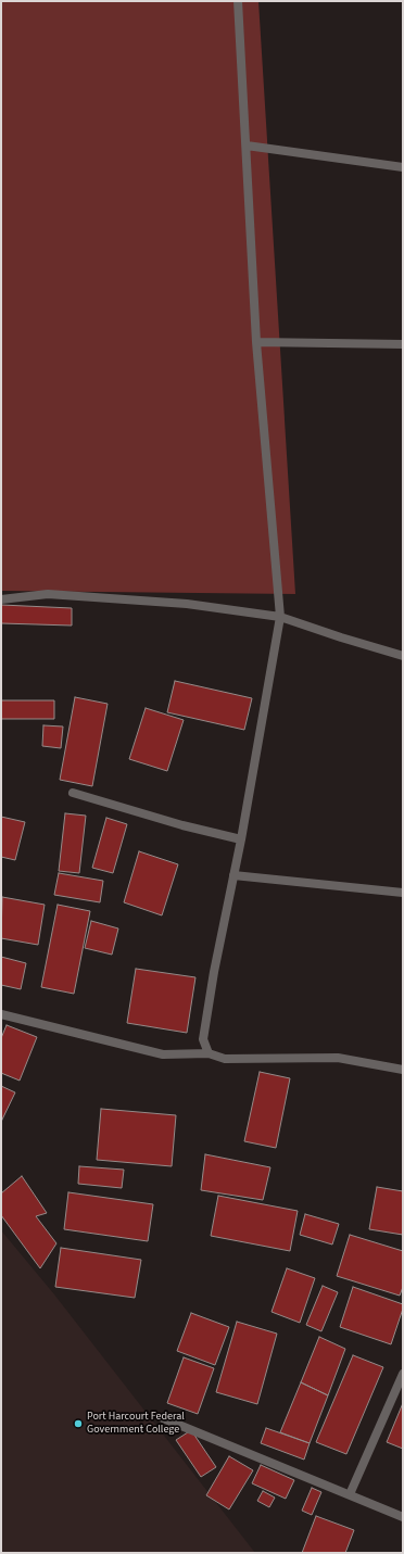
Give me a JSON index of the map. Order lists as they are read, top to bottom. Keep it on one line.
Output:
{"places":["Port Harcourt Federal Government College"]}
